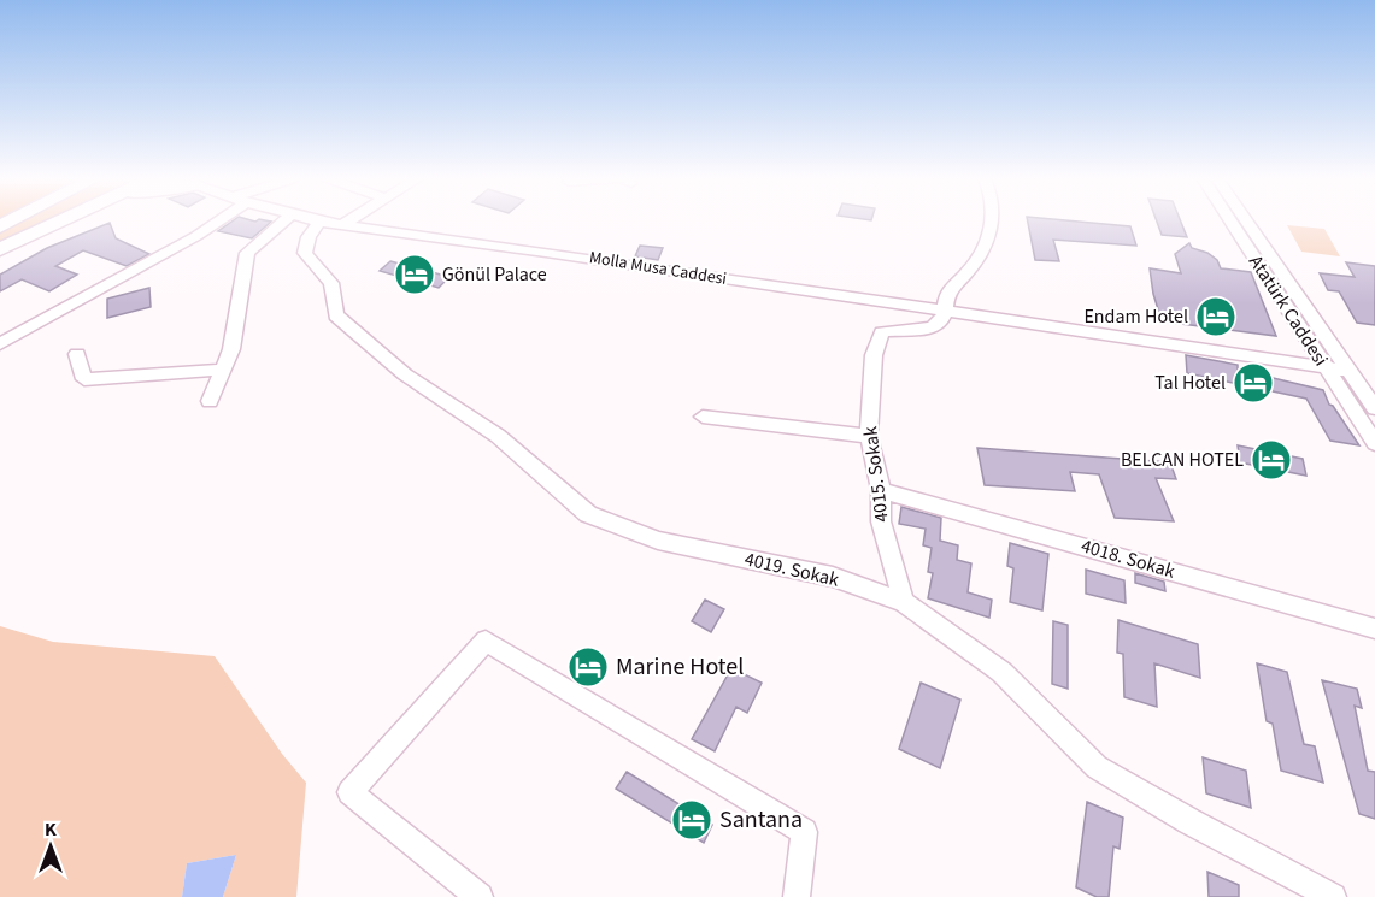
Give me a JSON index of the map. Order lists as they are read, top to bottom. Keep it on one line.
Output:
{"streets":{"street":["Molla Musa Caddesi","Atatürk Caddesi","4015. Sokak","4018. Sokak","4019. Sokak"]},"crossings":[["Molla Musa Caddesi","Atatürk Caddesi"],["Molla Musa Caddesi","4015. Sokak"],["Molla Musa Caddesi","4019. Sokak"],["4015. Sokak","4018. Sokak"],["4015. Sokak","4019. Sokak"]],"places":{"hotel":["Gönül Palace","Endam Hotel","Tal Hotel","BELCAN HOTEL","Marine Hotel","Santana"]},"north":"top"}
